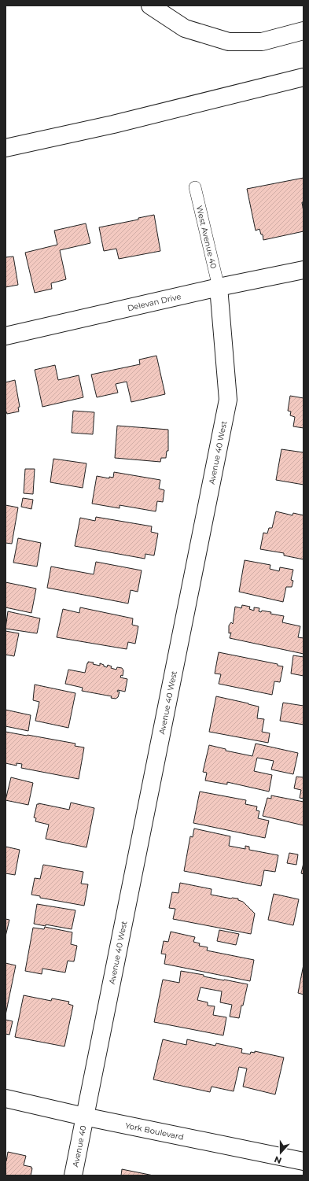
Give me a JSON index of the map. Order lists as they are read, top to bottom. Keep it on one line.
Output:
{"streets":{"main road":["Delevan Drive","Avenue 40 West","York Boulevard","Avenue 40"],"lane":["West Avenue 40"]},"crossings":[["West Avenue 40","Delevan Drive"],["West Avenue 40","Avenue 40 West"],["Delevan Drive","Avenue 40 West"],["Avenue 40 West","York Boulevard"],["Avenue 40 West","Avenue 40"],["York Boulevard","Avenue 40"]],"north":"bottom"}
